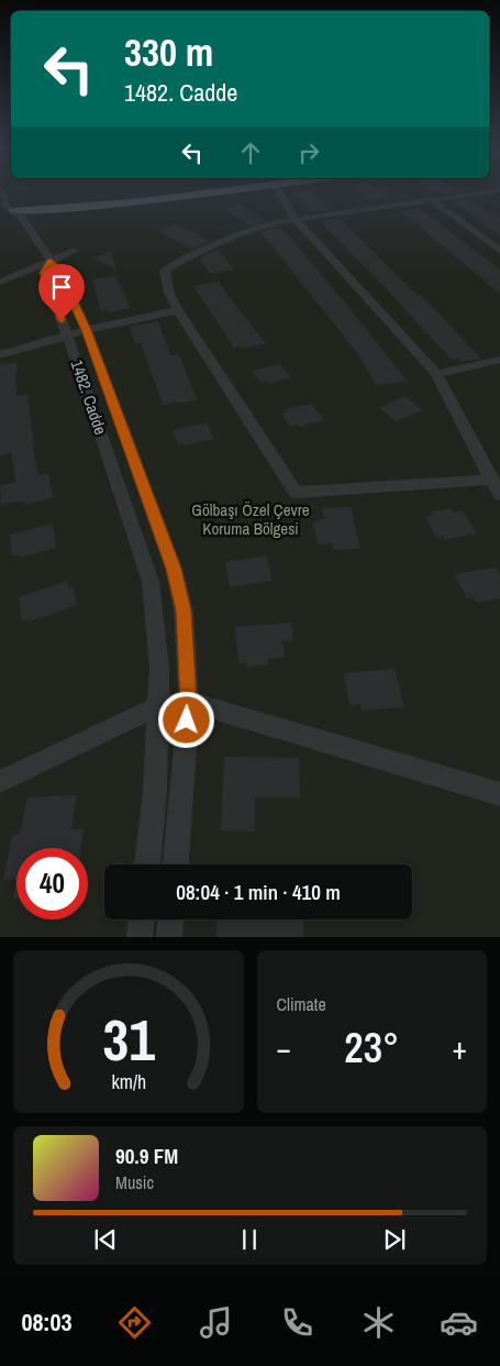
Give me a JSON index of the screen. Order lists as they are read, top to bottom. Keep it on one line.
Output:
{"streets":{"street":["1482. Cadde"]},"parks":["Gölbaşı Özel Çevre Koruma Bölgesi"],"page":{"turn":["330 m","1482. Cadde"],"limit":"40","trip":"08:04 · 1 min · 410 m","tile":"Climate","heat":["−","23°","+"],"song":["90.9 FM","Music"],"tabs":"08:03","gauge":["31","km/h"]}}
